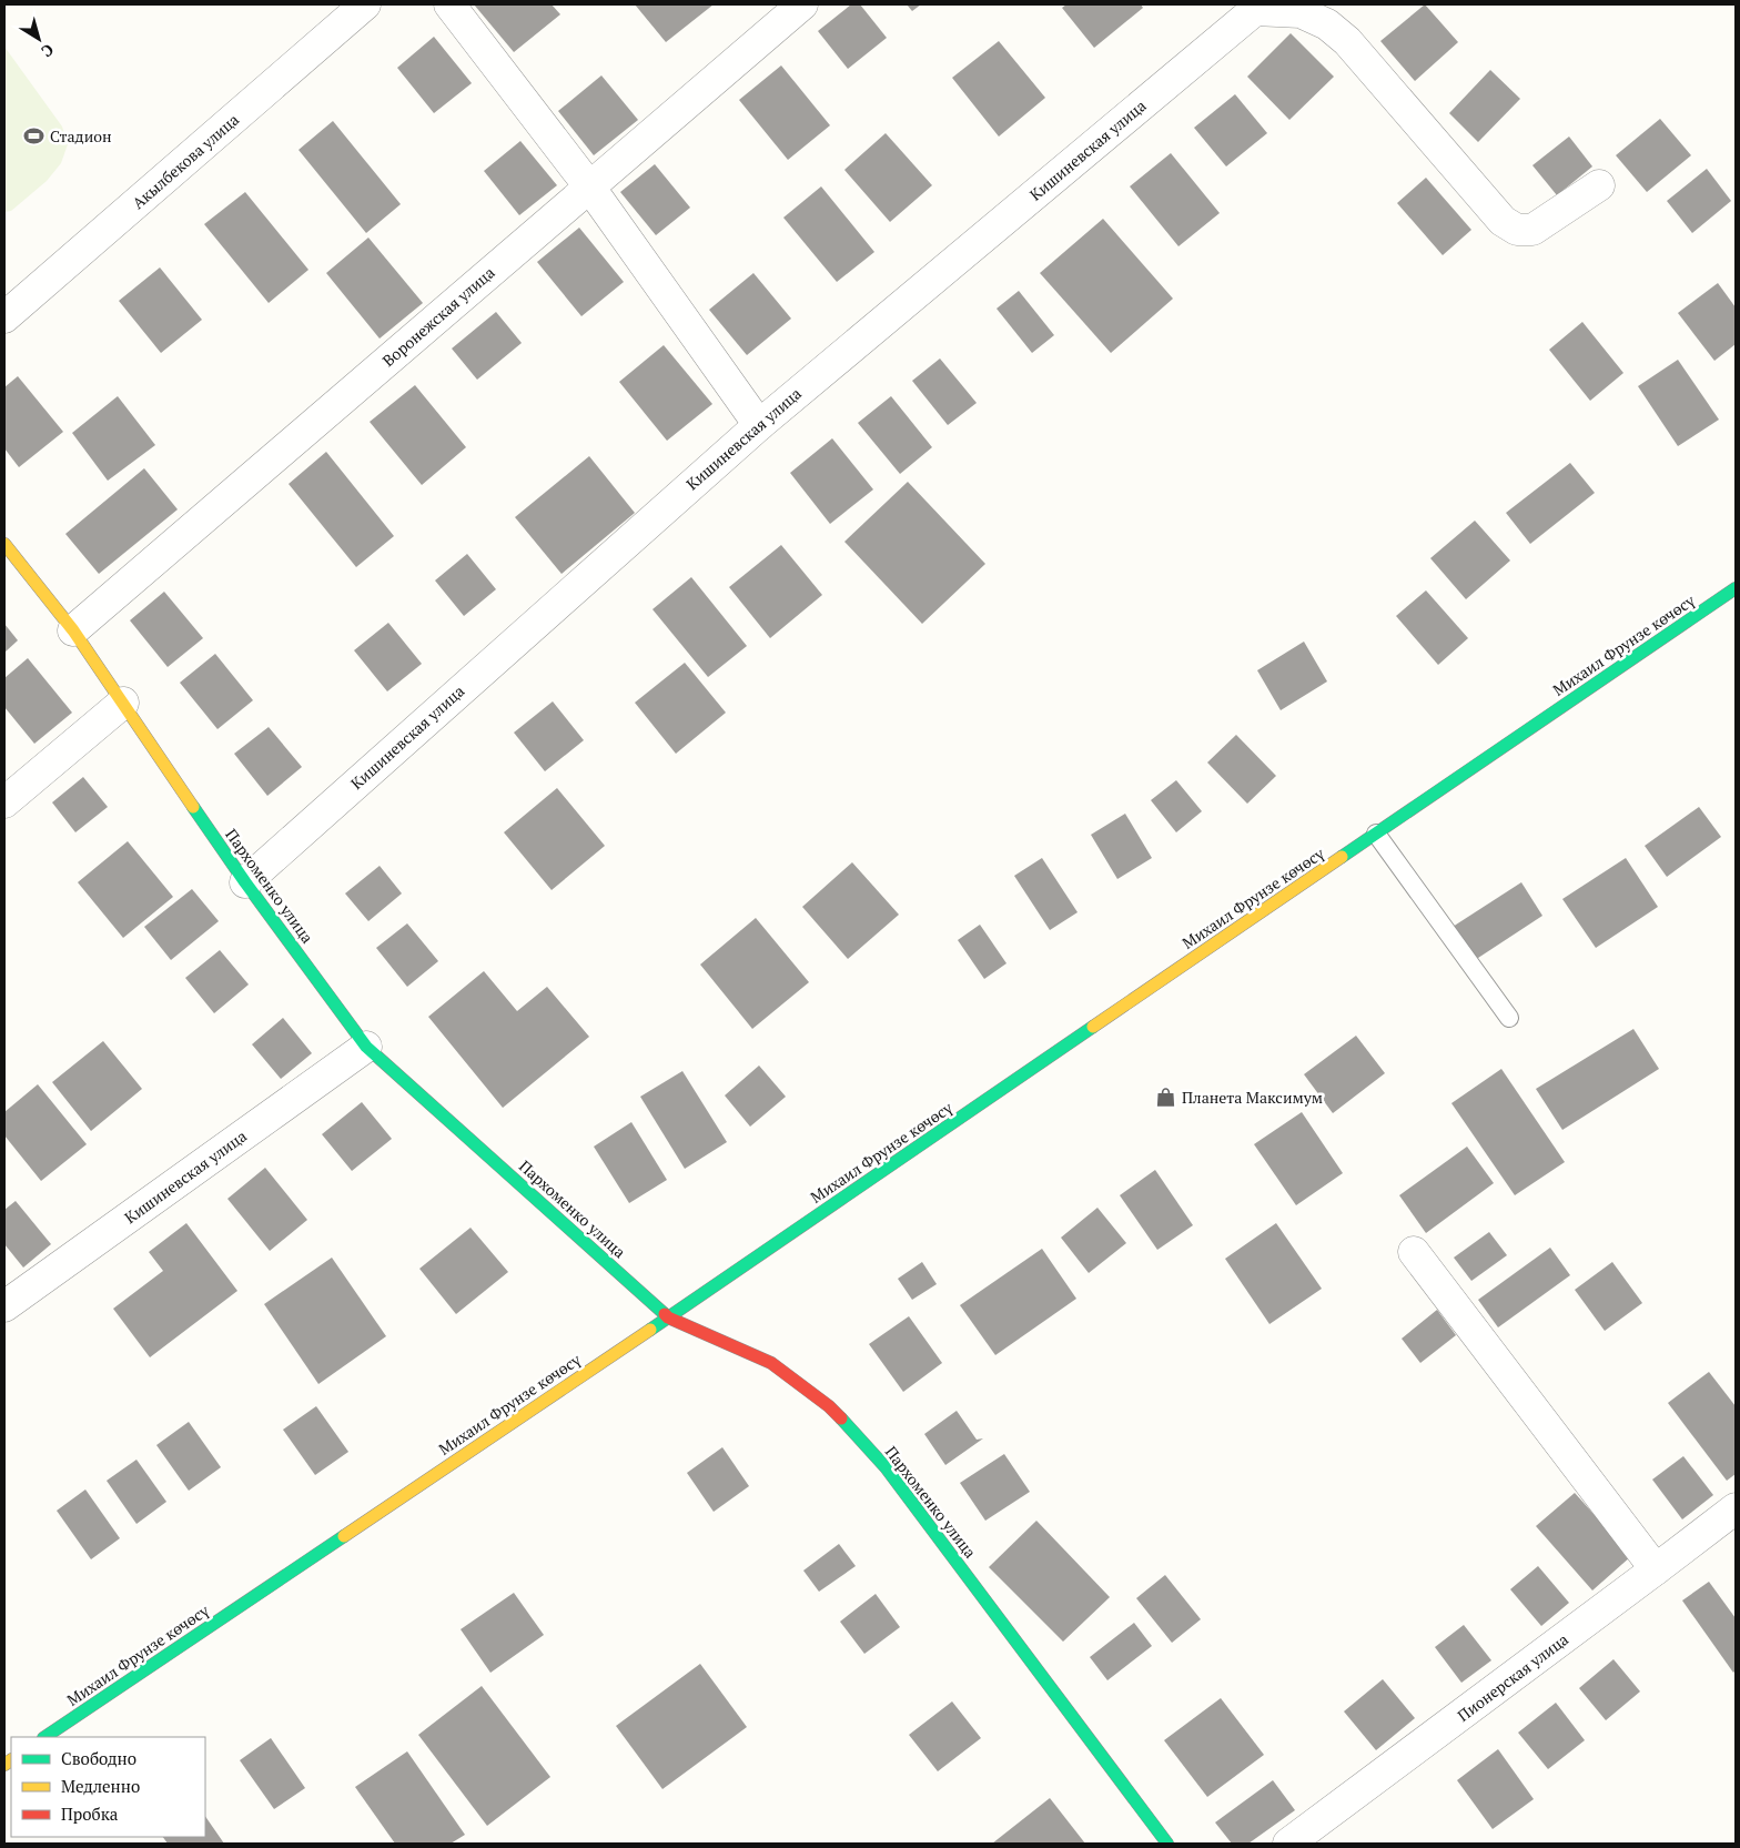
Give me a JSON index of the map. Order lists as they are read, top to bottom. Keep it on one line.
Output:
{"streets":{"main road":["Михаил Фрунзе көчөсү","Пархоменко улица"],"street":["Кишиневская улица","Акылбекова улица","Воронежская улица","Пионерская улица"]},"crossings":[["Кишиневская улица","Пархоменко улица"],["Воронежская улица","Пархоменко улица"],["Михаил Фрунзе көчөсү","Пархоменко улица"]],"places":{"sports":["Стадион"],"shop":["Планета Максимум"]},"legend":["Свободно","Медленно","Пробка"],"north":"bottom right"}
